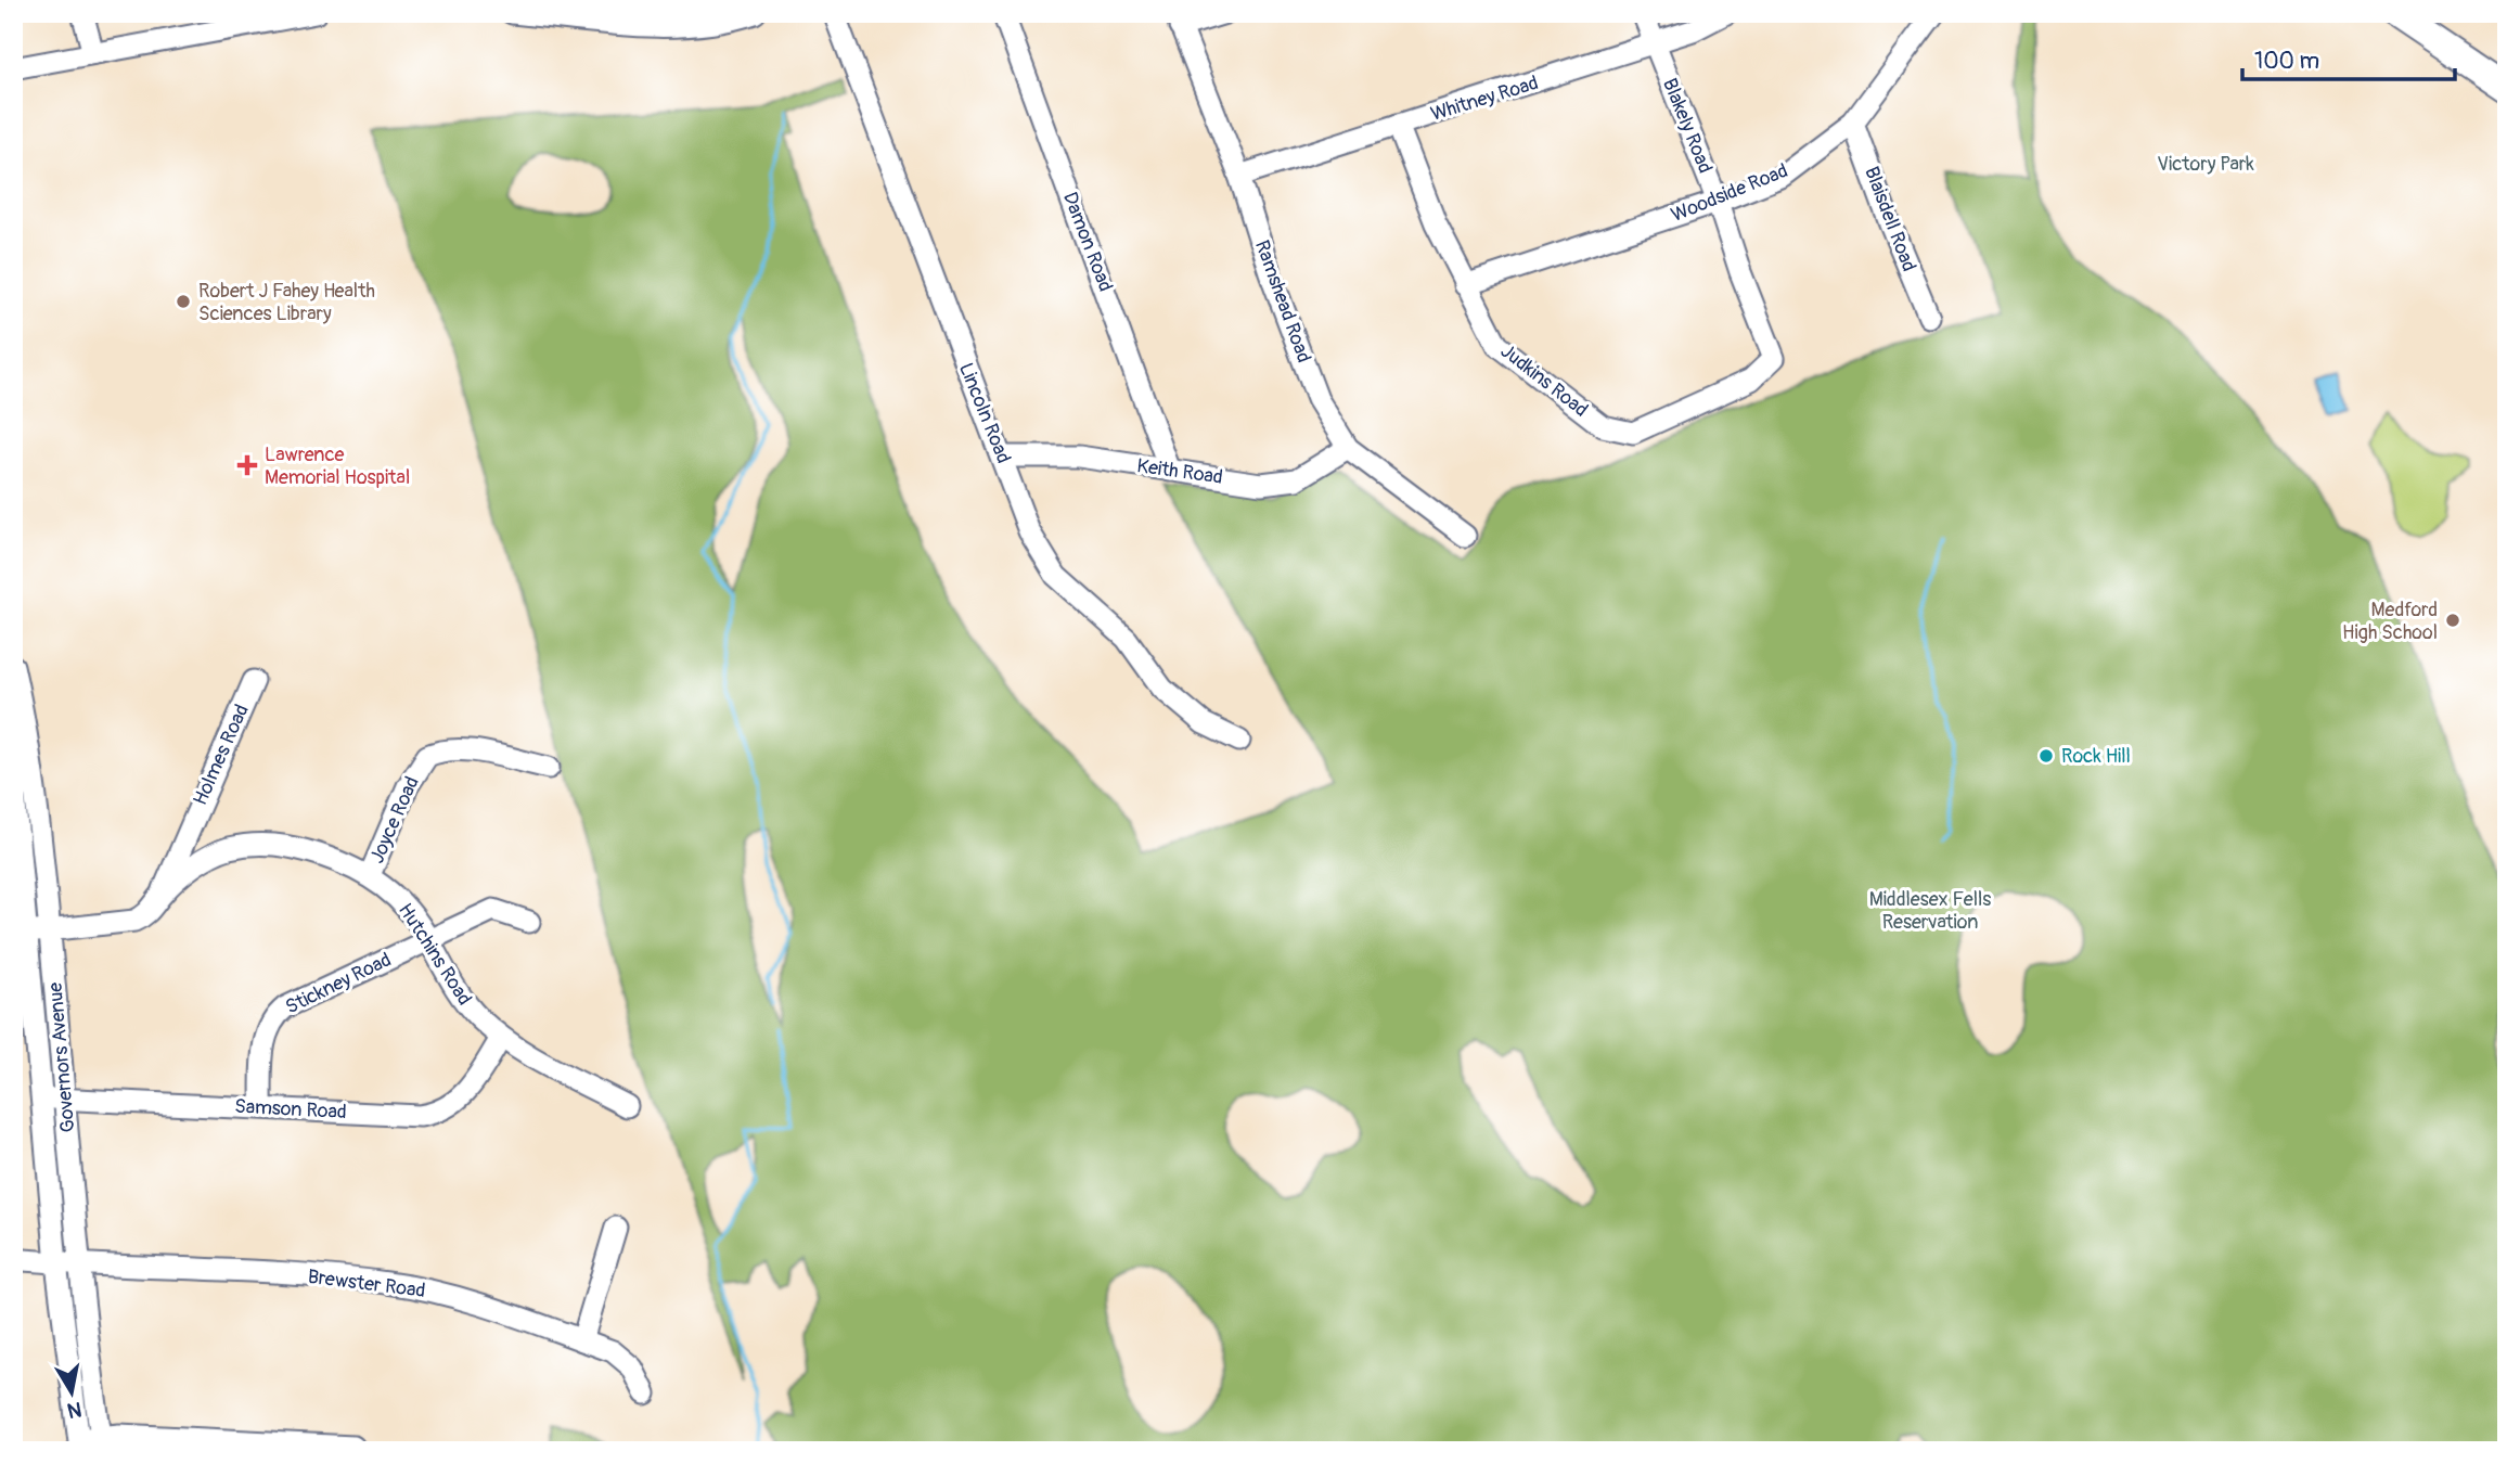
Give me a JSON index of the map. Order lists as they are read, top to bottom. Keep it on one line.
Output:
{"streets":{"street":["Whitney Road","Blakely Road","Woodside Road","Blaisdell Road","Damon Road","Ramshead Road","Judkins Road","Lincoln Road","Keith Road","Holmes Road","Joyce Road","Hutchins Road","Stickney Road","Governors Avenue","Samson Road","Brewster Road"]},"crossings":[["Whitney Road","Blakely Road"],["Whitney Road","Ramshead Road"],["Whitney Road","Judkins Road"],["Blakely Road","Woodside Road"],["Blakely Road","Judkins Road"],["Woodside Road","Blaisdell Road"],["Woodside Road","Judkins Road"],["Damon Road","Keith Road"],["Ramshead Road","Keith Road"],["Lincoln Road","Keith Road"],["Holmes Road","Hutchins Road"],["Joyce Road","Hutchins Road"],["Hutchins Road","Stickney Road"],["Hutchins Road","Governors Avenue"],["Hutchins Road","Samson Road"],["Stickney Road","Samson Road"],["Governors Avenue","Samson Road"],["Governors Avenue","Brewster Road"]],"parks":["Victory Park","Middlesex Fells Reservation"],"places":{"other":["Robert J Fahey Health Sciences Library","Medford High School","Rock Hill"],"health":["Lawrence Memorial Hospital"]},"scale_bar":"100 m","north":"bottom"}
